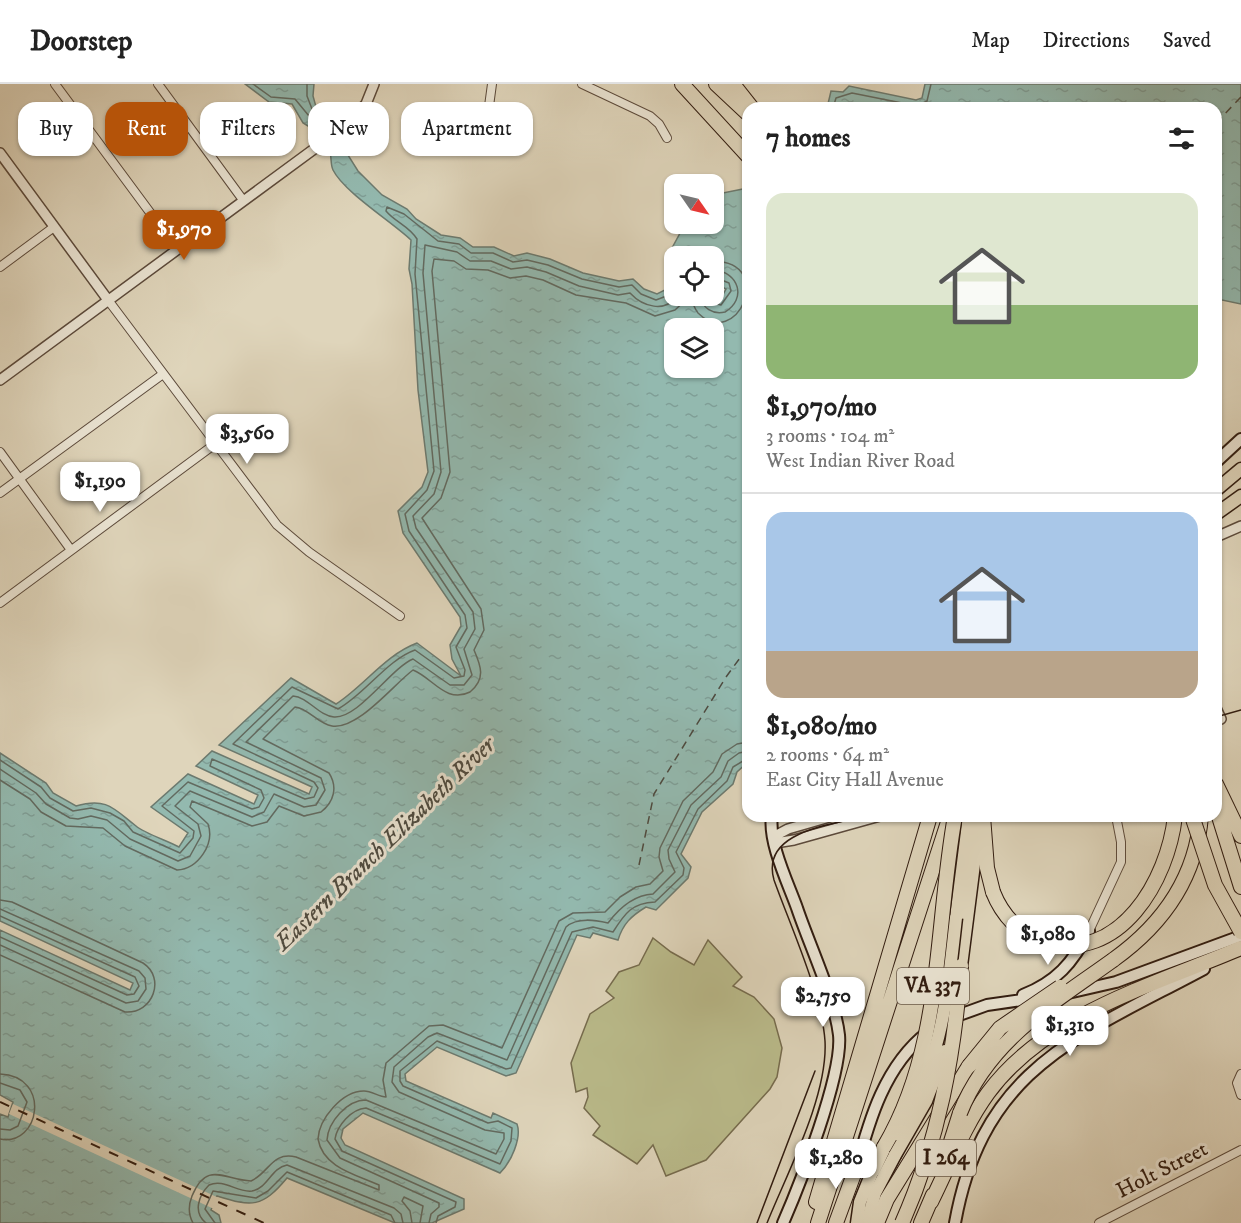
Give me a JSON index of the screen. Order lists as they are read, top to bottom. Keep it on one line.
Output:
{"streets":{"highway":["VA 337","I 264"],"street":["Holt Street"]},"water":["Eastern Branch Elizabeth River"],"north":"bottom right","page":{"header":"Doorstep","nav":["Map","Directions","Saved"],"chip":["Buy","Rent","Filters","New","Apartment"],"heading":"7 homes","list":[{"name":"$1,970/mo","note":"3 rooms · 104 m² · West Indian River Road"},{"name":"$1,080/mo","note":"2 rooms · 64 m² · East City Hall Avenue"}],"price":["$1,970","$3,560","$1,190","$1,080","$2,750","$1,310","$1,280"]}}
